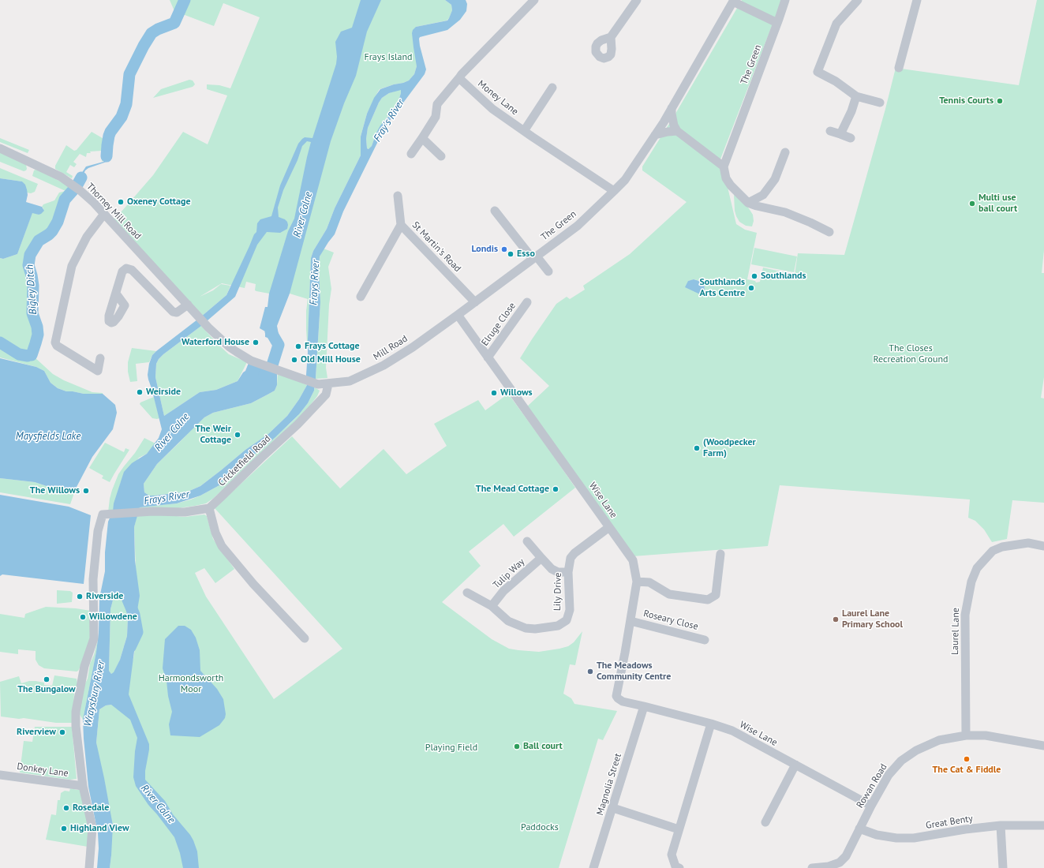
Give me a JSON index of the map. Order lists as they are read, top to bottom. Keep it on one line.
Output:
{"streets":{"street":["The Green","Money Lane","Thorney Mill Road","St Martin's Road","Elruge Close","Mill Road","Cricketfield Road","Wise Lane","Tulip Way","Lily Drive","Roseary Close","Laurel Lane","Donkey Lane","Magnolia Street","Rowan Road","Great Benty"]},"crossings":[["The Green","Money Lane"],["The Green","St Martin's Road"],["The Green","Mill Road"],["The Green","Wise Lane"],["Thorney Mill Road","Mill Road"],["Thorney Mill Road","Cricketfield Road"],["Elruge Close","Wise Lane"],["Mill Road","Cricketfield Road"],["Mill Road","Wise Lane"],["Wise Lane","Lily Drive"],["Wise Lane","Roseary Close"],["Wise Lane","Magnolia Street"],["Wise Lane","Rowan Road"],["Tulip Way","Lily Drive"],["Laurel Lane","Rowan Road"],["Rowan Road","Great Benty"]],"water":["Fray's River","River Colne","Frays River","Bigley Ditch","Maysfields Lake","Wraysbury River"],"parks":["Frays Island","The Closes Recreation Ground","Harmondsworth Moor","Playing Field","Paddocks"],"places":["Tennis Courts","Oxeney Cottage","Multi use ball court","Londis","Esso","Southlands","Southlands Arts Centre","Waterford House","Frays Cottage","Old Mill House","Weirside","Willows","The Weir Cottage","(Woodpecker Farm)","The Mead Cottage","The Willows","Riverside","Willowdene","Laurel Lane Primary School","The Meadows Community Centre","The Bungalow","Riverview","Ball court","The Cat & Fiddle","Rosedale","Highland View"]}
